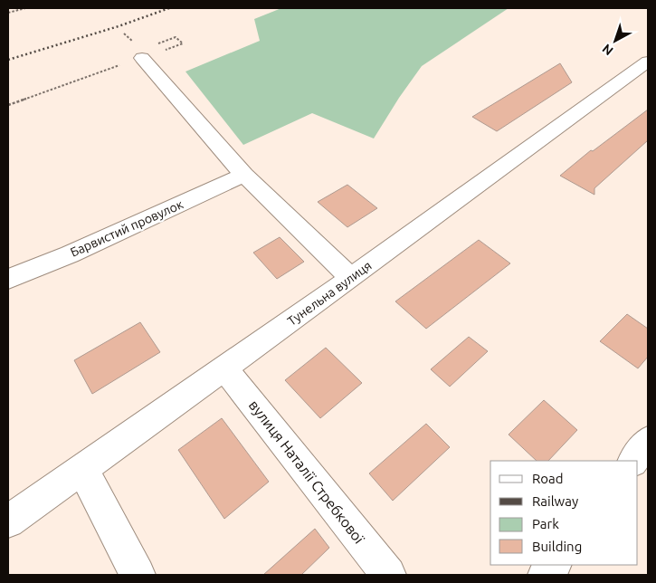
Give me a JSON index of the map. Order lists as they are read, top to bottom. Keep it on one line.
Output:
{"streets":{"street":["Барвистий провулок","Тунельна вулиця","вулиця Наталії Стребкової"]},"crossings":[["Тунельна вулиця","вулиця Наталії Стребкової"]],"legend":["Road","Railway","Park","Building"],"north":"bottom left"}
